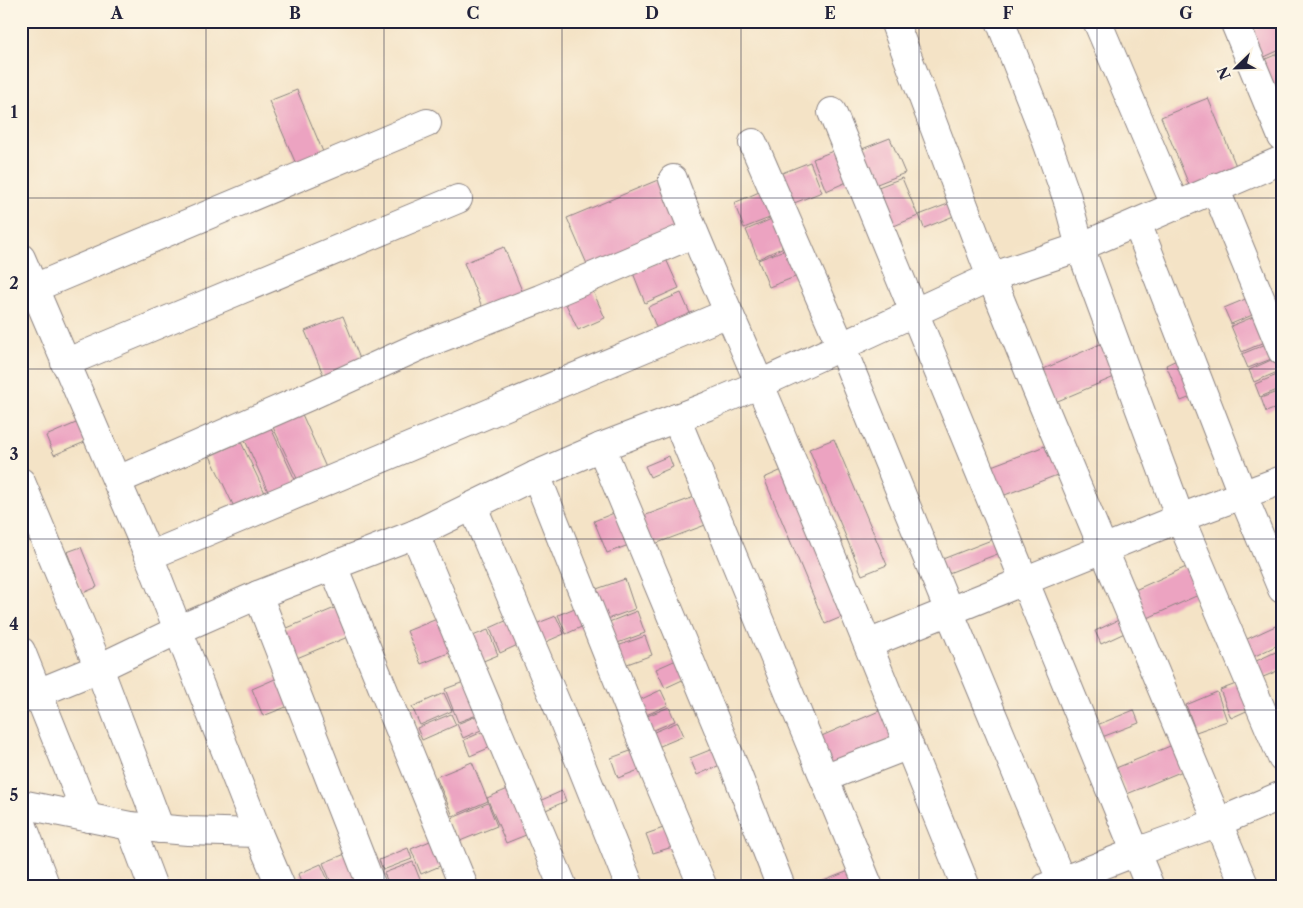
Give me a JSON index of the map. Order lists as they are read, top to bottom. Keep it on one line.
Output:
{"north":"bottom left","grid":{"columns":["A","B","C","D","E","F","G"],"rows":["1","2","3","4","5"]}}
